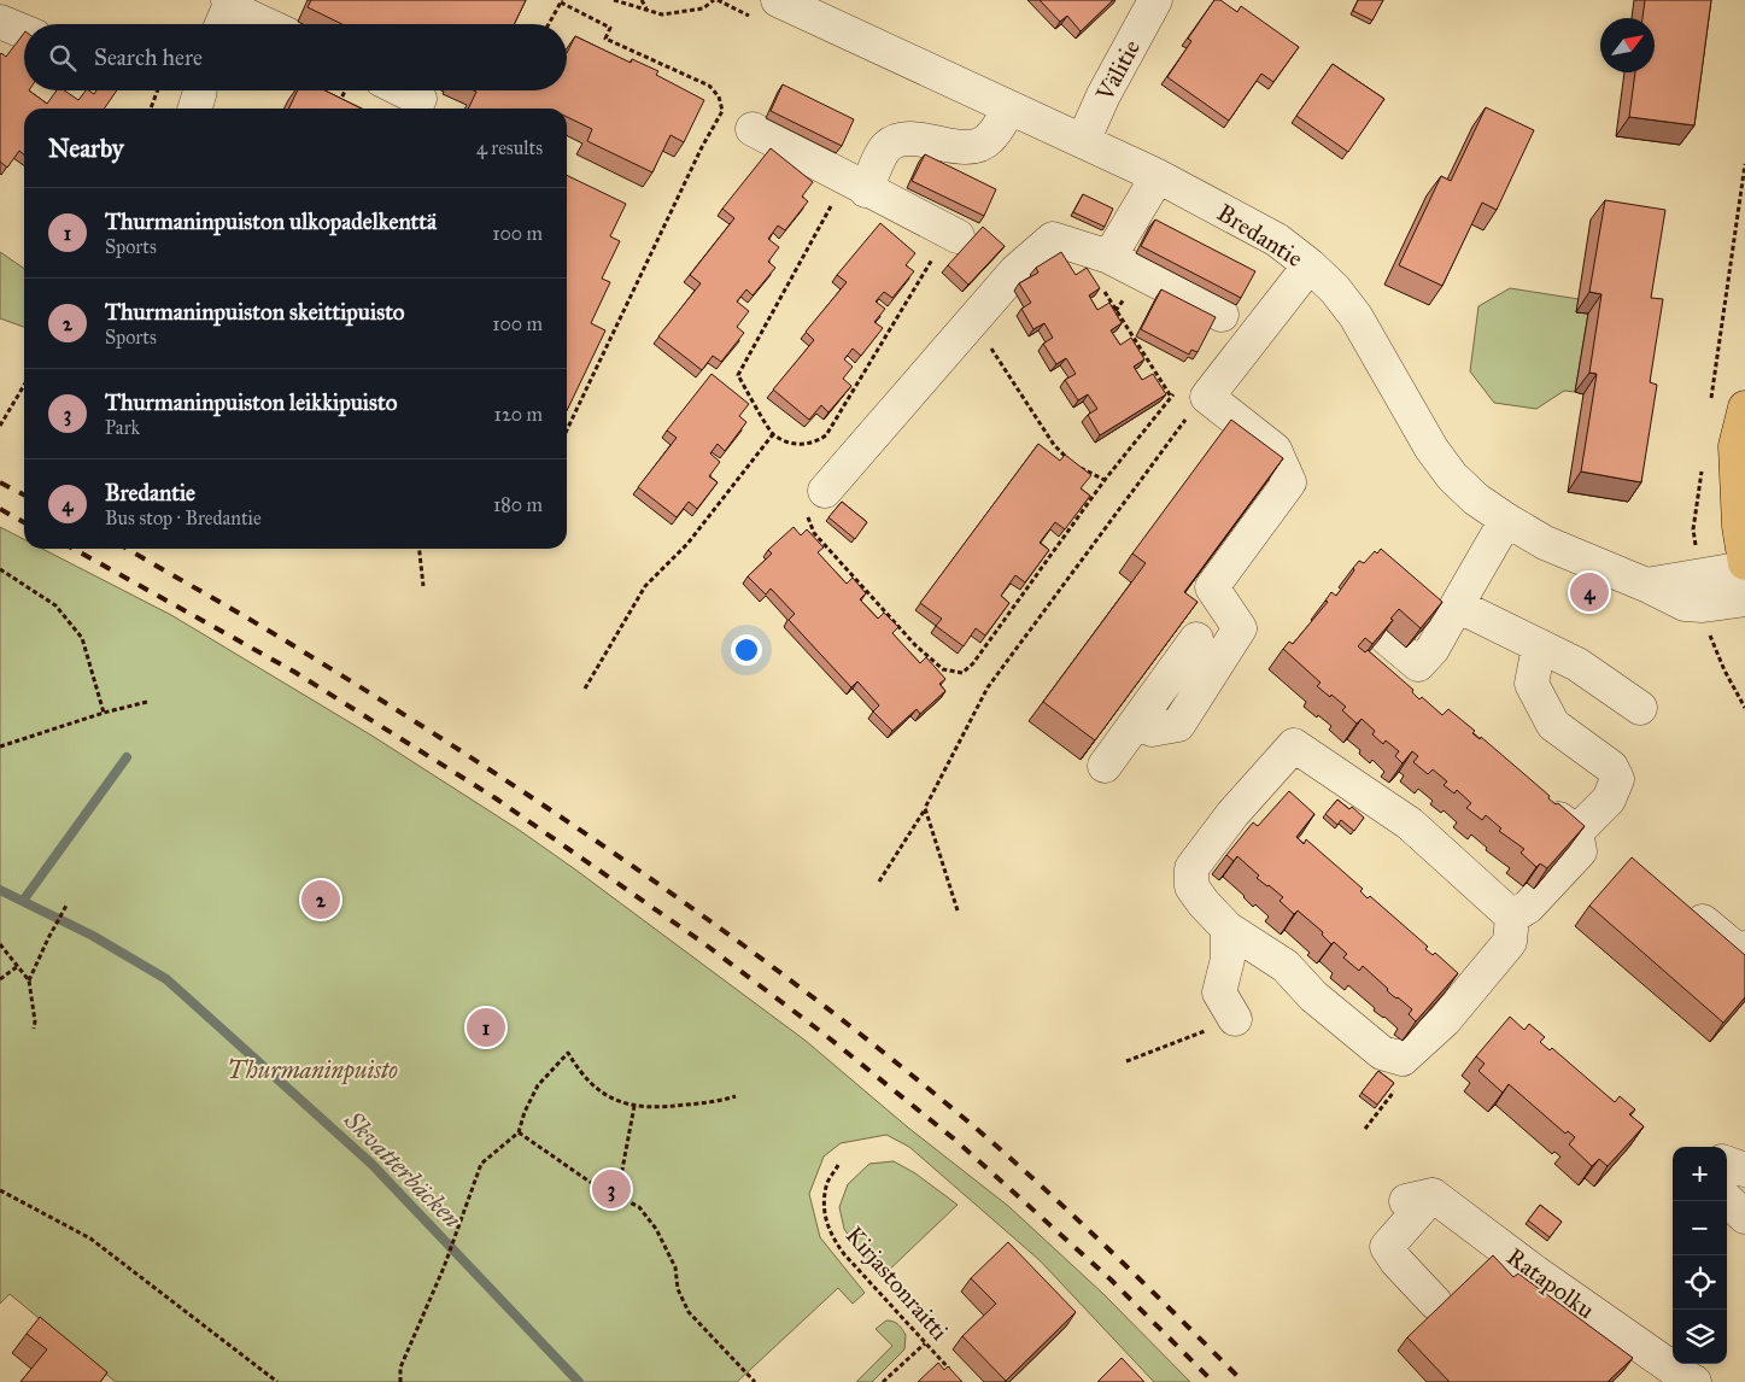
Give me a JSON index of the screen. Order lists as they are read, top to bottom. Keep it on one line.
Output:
{"streets":{"street":["Välitie","Bredantie","Ratapolku"],"path":["Kirjastonraitti"]},"crossings":[["Välitie","Bredantie"]],"water":["Skvatterbäcken"],"parks":["Thurmaninpuisto"],"north":"top right","page":{"search":"Search here","heading":["Nearby","4 results"],"list":[{"mark":"1","name":"Thurmaninpuiston ulkopadelkenttä","note":"Sports","value":"100 m"},{"mark":"2","name":"Thurmaninpuiston skeittipuisto","note":"Sports","value":"100 m"},{"mark":"3","name":"Thurmaninpuiston leikkipuisto","note":"Park","value":"120 m"},{"mark":"4","name":"Bredantie","note":"Bus stop · Bredantie","value":"180 m"}],"pins":["4","2","1","3"],"map_buttons":["+","−"]}}
